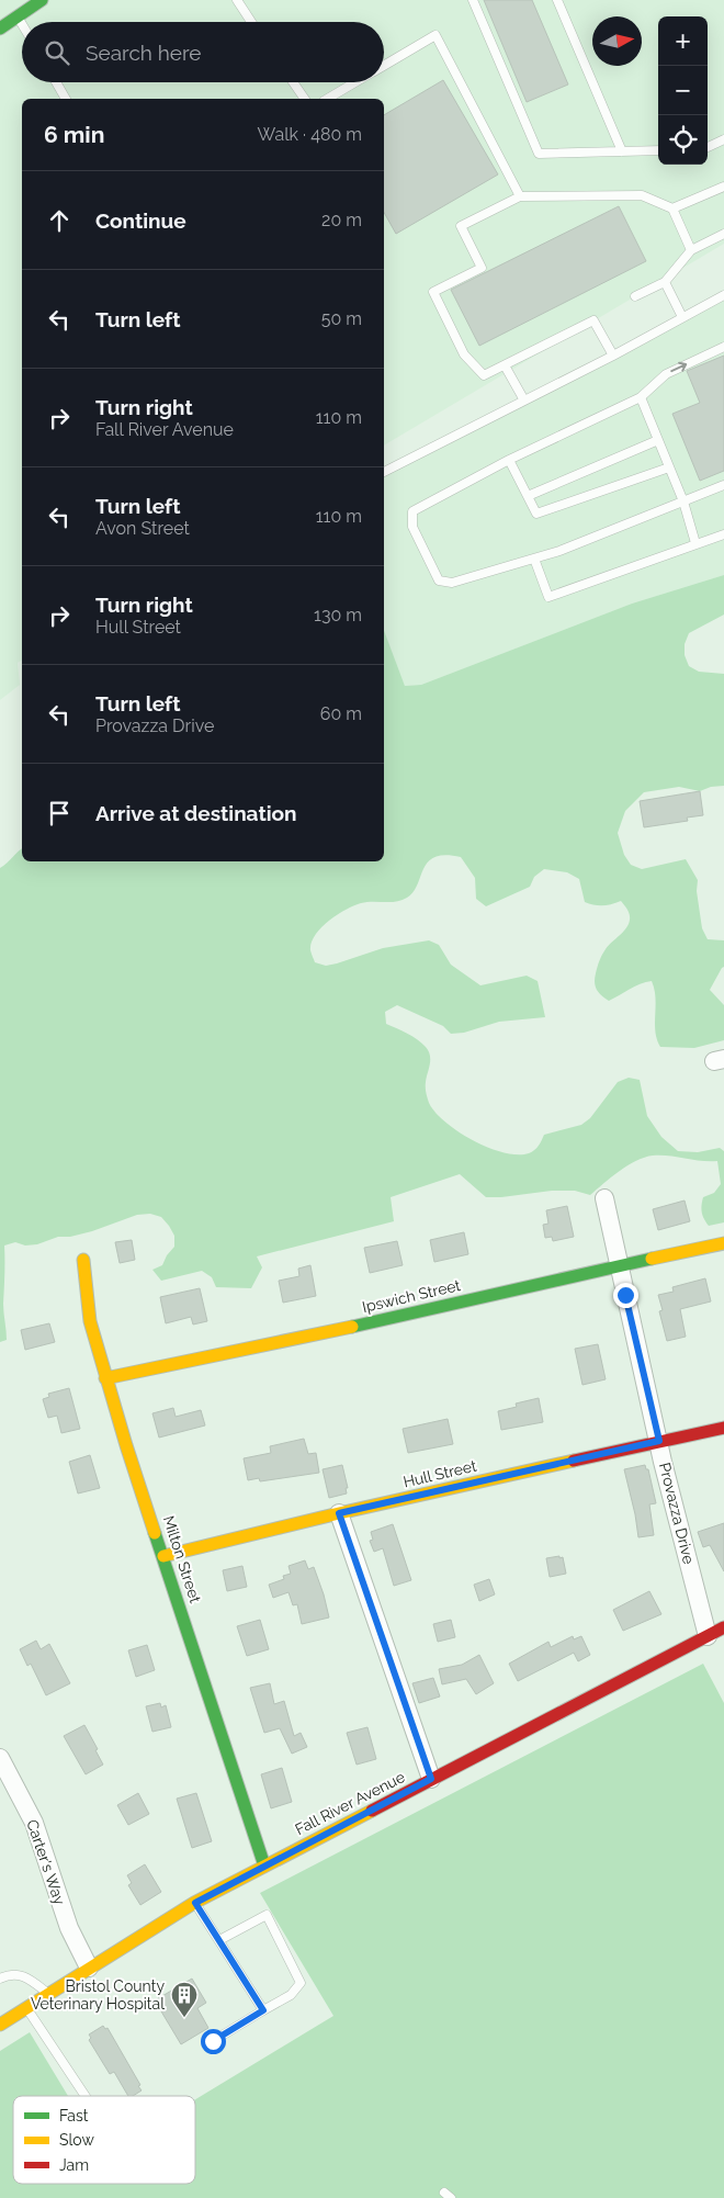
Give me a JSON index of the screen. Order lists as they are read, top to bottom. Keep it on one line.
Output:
{"streets":{"street":["Ipswich Street","Hull Street","Provazza Drive","Milton Street","Fall River Avenue","Carter's Way"]},"crossings":[["Ipswich Street","Provazza Drive"],["Ipswich Street","Milton Street"],["Hull Street","Provazza Drive"],["Hull Street","Milton Street"],["Provazza Drive","Fall River Avenue"],["Milton Street","Fall River Avenue"],["Fall River Avenue","Carter's Way"]],"places":{"building":["Bristol County Veterinary Hospital"]},"legend":["Fast","Slow","Jam"],"north":"right","page":{"map_buttons":["+","−"],"search":"Search here","heading":["6 min","Walk · 480 m"],"list":[["Continue","20 m"],["Turn left","50 m"],["Turn right","Fall River Avenue","110 m"],["Turn left","Avon Street","110 m"],["Turn right","Hull Street","130 m"],["Turn left","Provazza Drive","60 m"],"Arrive at destination"]}}
